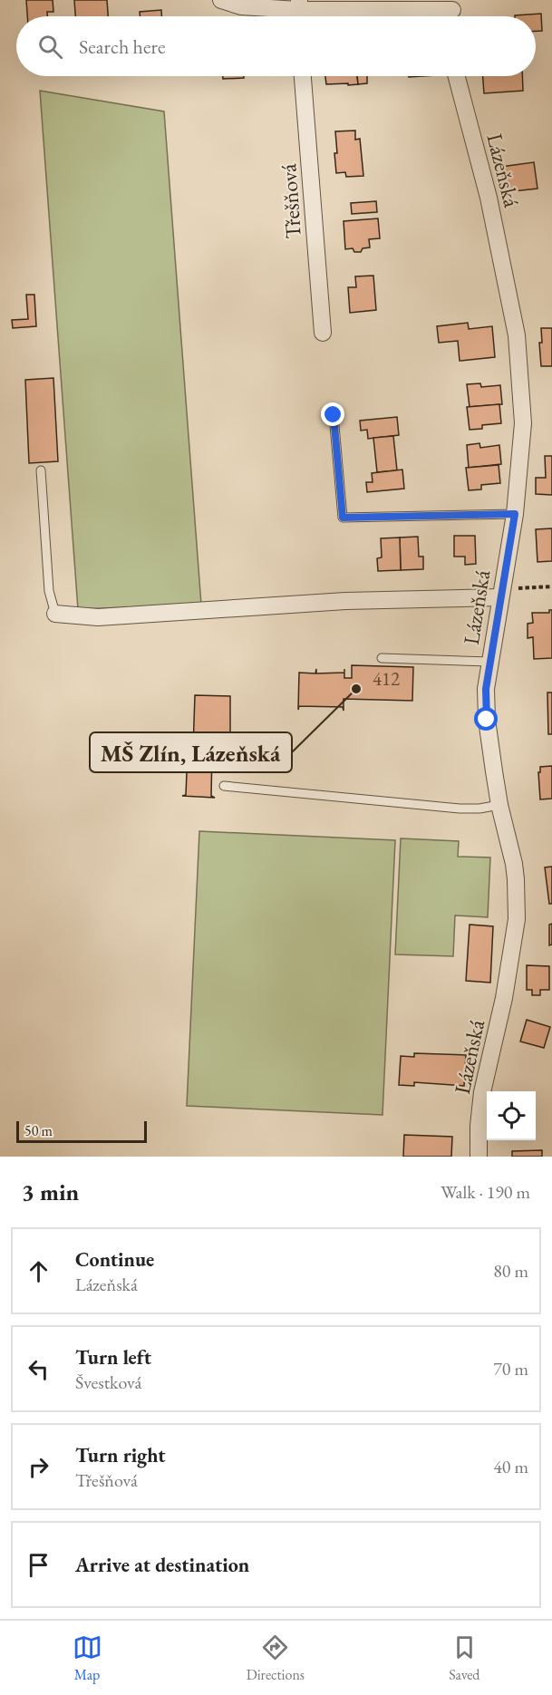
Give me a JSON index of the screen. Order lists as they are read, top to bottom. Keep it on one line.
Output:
{"streets":{"street":["Lázeňská","Třešňová"]},"places":["MŠ Zlín, Lázeňská"],"house_numbers":["412"],"scale_bar":"50 m","page":{"search":"Search here","scale":"50 m","heading":["3 min","Walk · 190 m"],"list":[["Continue","Lázeňská","80 m"],["Turn left","Švestková","70 m"],["Turn right","Třešňová","40 m"],"Arrive at destination"],"nav":["Map","Directions","Saved"]}}
